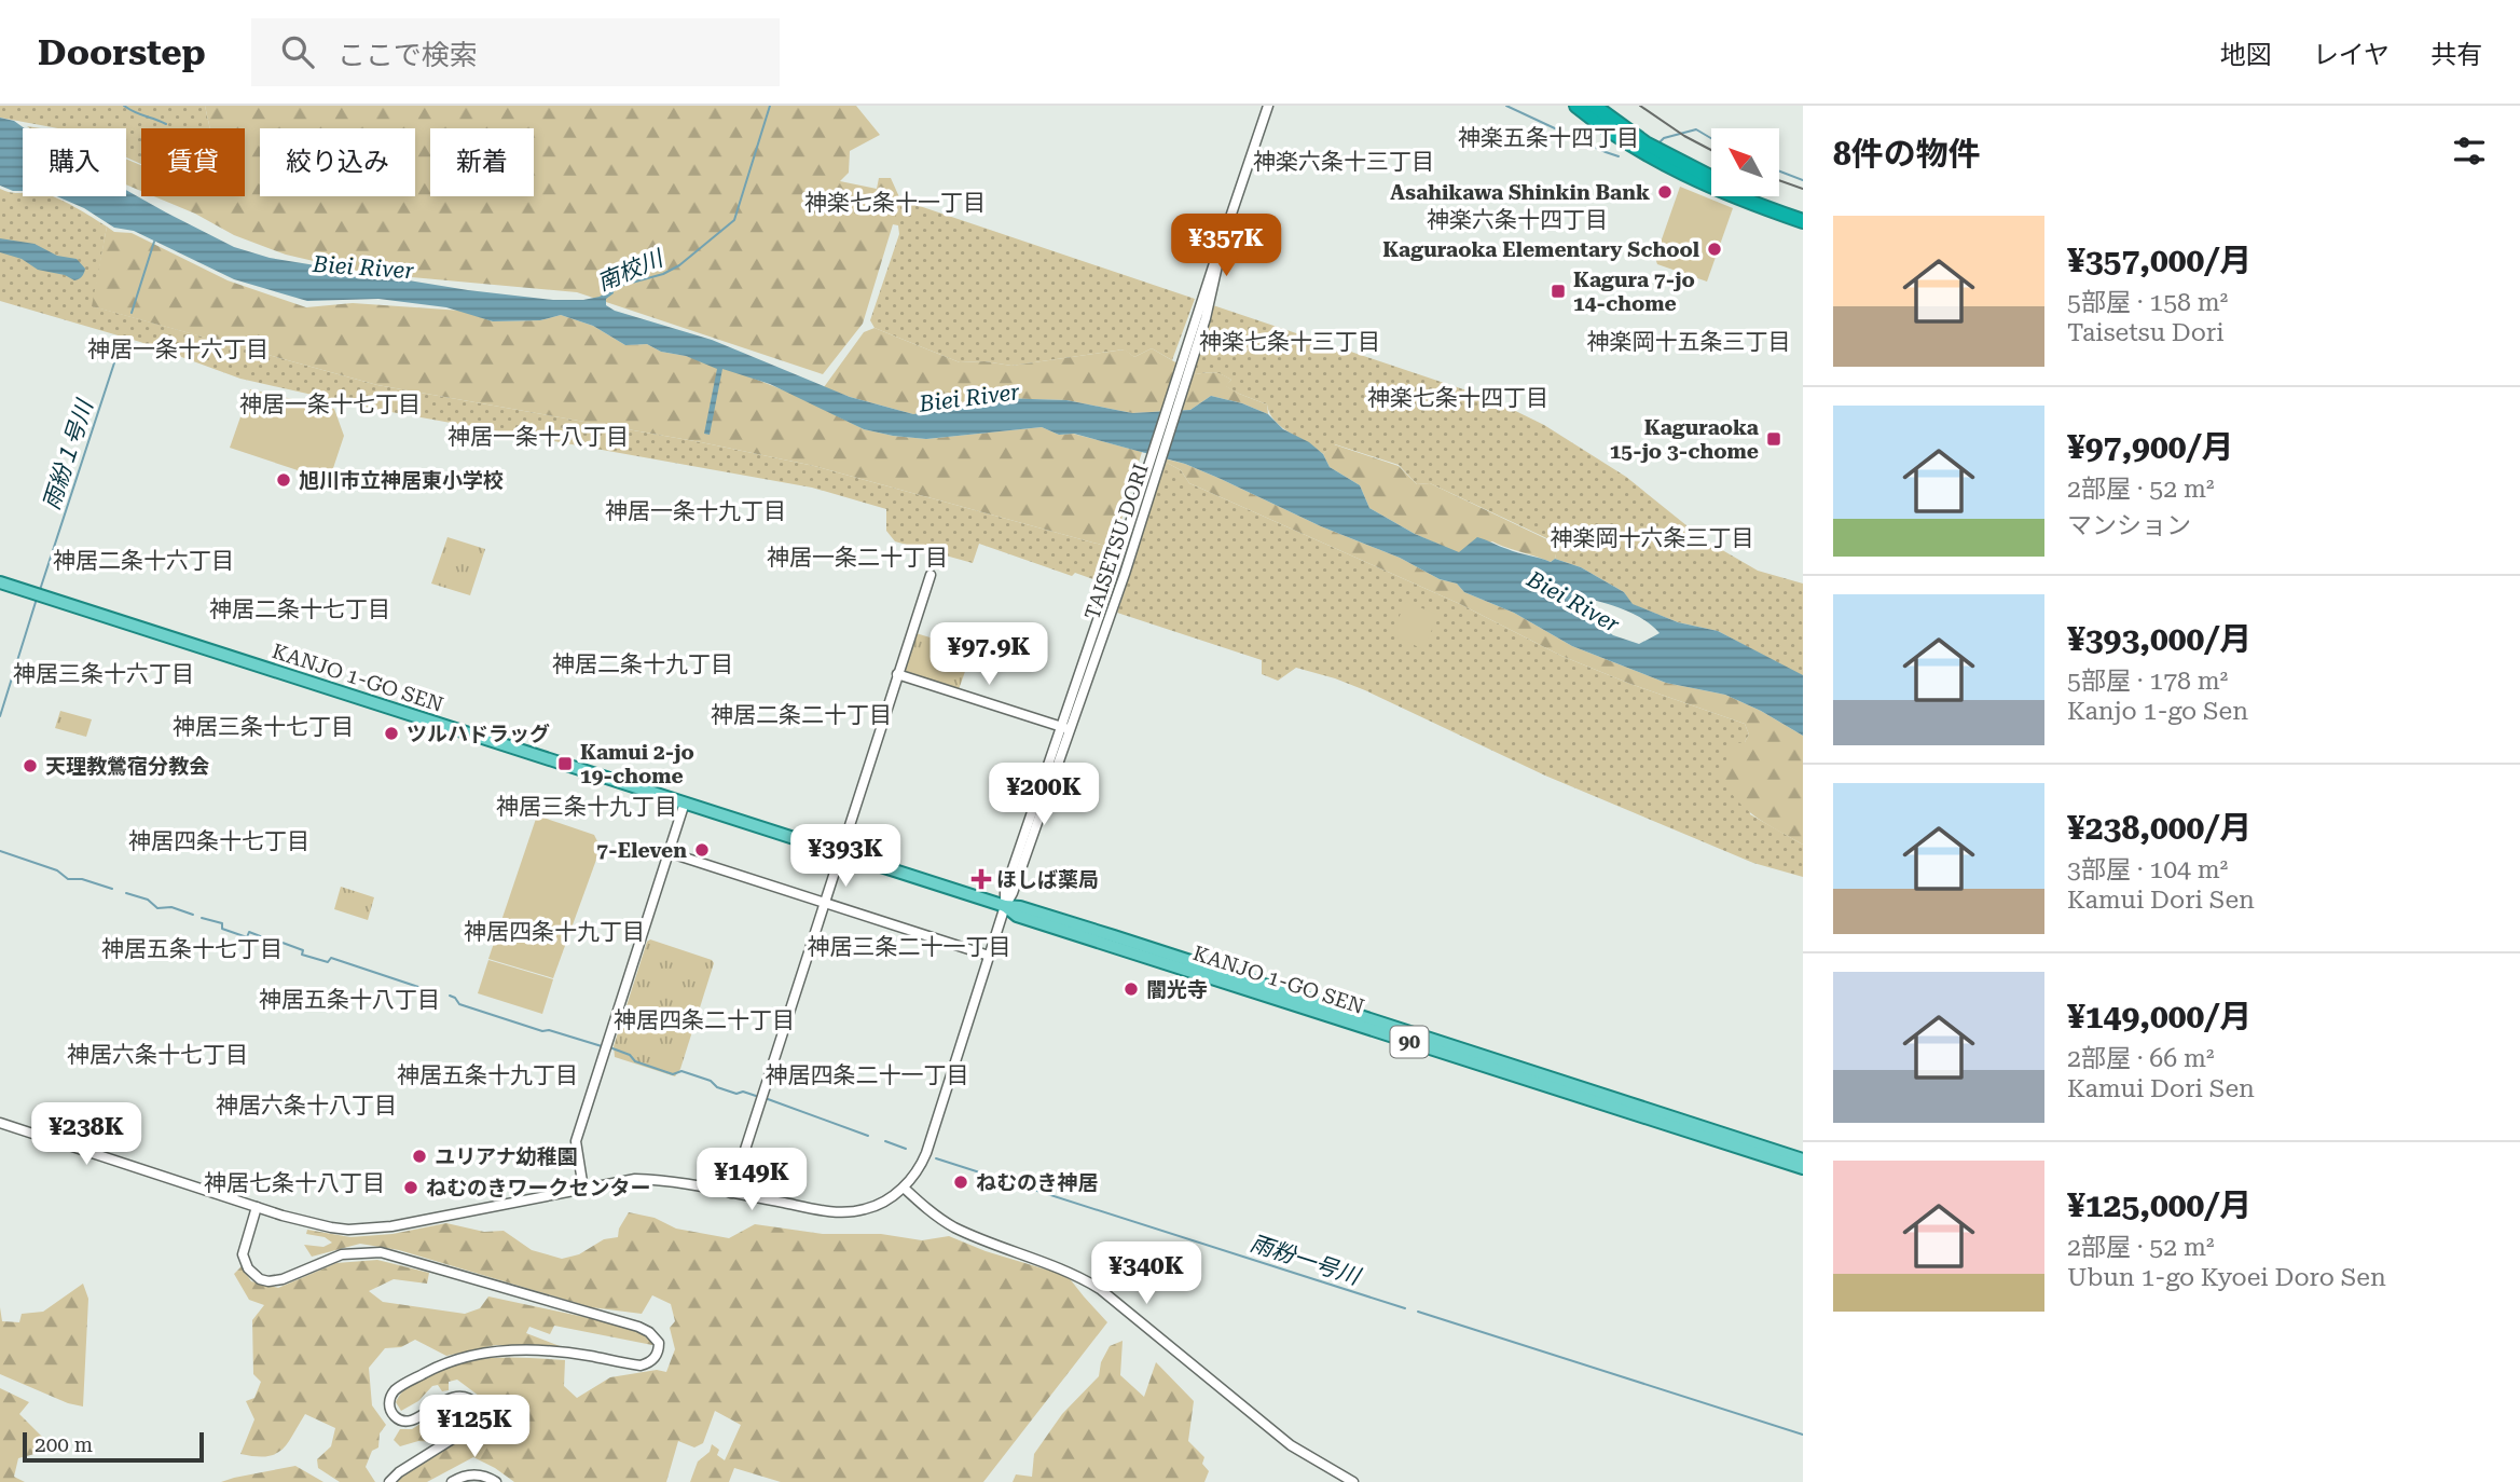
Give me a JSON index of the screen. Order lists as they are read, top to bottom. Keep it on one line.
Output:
{"streets":{"main road":["KANJO 1-GO SEN","90"],"street":["TAISETSU DORI"]},"crossings":[["TAISETSU DORI","KANJO 1-GO SEN"]],"districts":["神楽五条十四丁目","神楽六条十三丁目","神楽七条十一丁目","神楽六条十四丁目","神楽七条十三丁目","神楽岡十五条三丁目","神居一条十六丁目","神楽七条十四丁目","神居一条十七丁目","神居一条十八丁目","神居一条十九丁目","神楽岡十六条三丁目","神居一条二十丁目","神居二条十六丁目","神居二条十七丁目","神居二条十九丁目","神居三条十六丁目","神居二条二十丁目","神居三条十七丁目","神居三条十九丁目","神居四条十七丁目","神居四条十九丁目","神居三条二十一丁目","神居五条十七丁目","神居五条十八丁目","神居四条二十丁目","神居六条十七丁目","神居五条十九丁目","神居四条二十一丁目","神居六条十八丁目","神居七条十八丁目"],"water":["Biei River","南校川","雨紛１号川","雨粉一号川"],"places":{"other":["Asahikawa Shinkin Bank","Kaguraoka Elementary School","旭川市立神居東小学校","ツルハドラッグ","天理教鶯宿分教会","7-Eleven","闇光寺","ユリアナ幼稚園","ねむのき神居","ねむのきワークセンター"],"transit":["Kagura 7-jo 14-chome","Kaguraoka 15-jo 3-chome","Kamui 2-jo 19-chome"],"health":["ほしば薬局"]},"scale_bar":"200 m","north":"top left","page":{"header":"Doorstep","search":"ここで検索","nav":["地図","レイヤ","共有"],"heading":"8件の物件","chip":["購入","賃貸","絞り込み","新着"],"list":[{"name":"¥357,000/月","note":"5部屋 · 158 m² · Taisetsu Dori"},{"name":"¥97,900/月","note":"2部屋 · 52 m² · マンション"},{"name":"¥393,000/月","note":"5部屋 · 178 m² · Kanjo 1-go Sen"},{"name":"¥238,000/月","note":"3部屋 · 104 m² · Kamui Dori Sen"},{"name":"¥149,000/月","note":"2部屋 · 66 m² · Kamui Dori Sen"},{"name":"¥125,000/月","note":"2部屋 · 52 m² · Ubun 1-go Kyoei Doro Sen"}],"price":["¥357K","¥97.9K","¥200K","¥393K","¥238K","¥149K","¥340K","¥125K"],"scale":"200 m"}}
